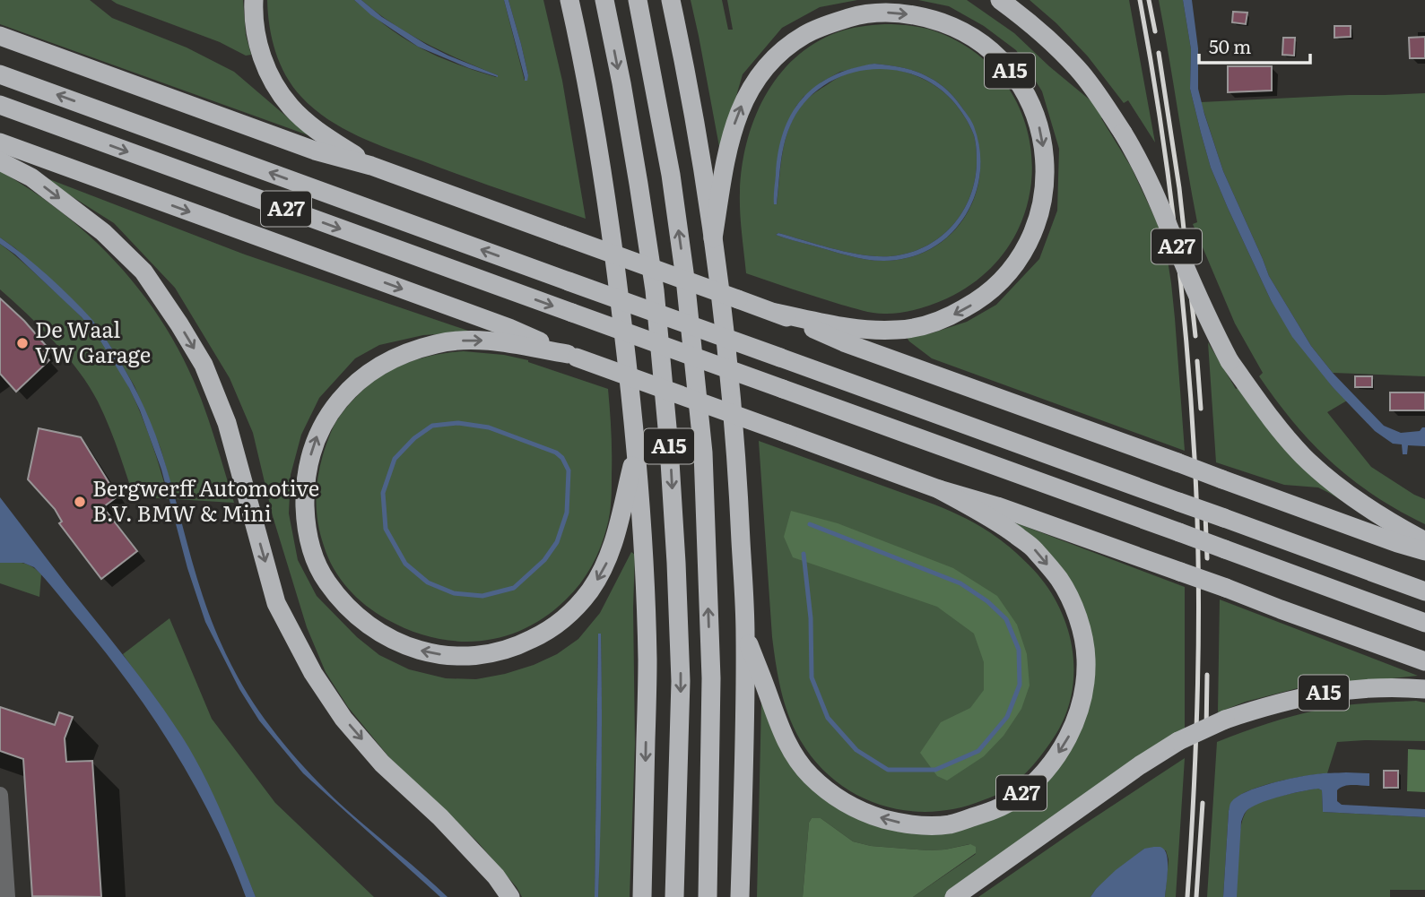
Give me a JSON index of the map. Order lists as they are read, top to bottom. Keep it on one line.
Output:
{"streets":{"highway":["A15","A27"]},"crossings":[["A15","A27"]],"places":["De Waal VW Garage","Bergwerff Automotive B.V. BMW & Mini"],"scale_bar":"50 m"}
